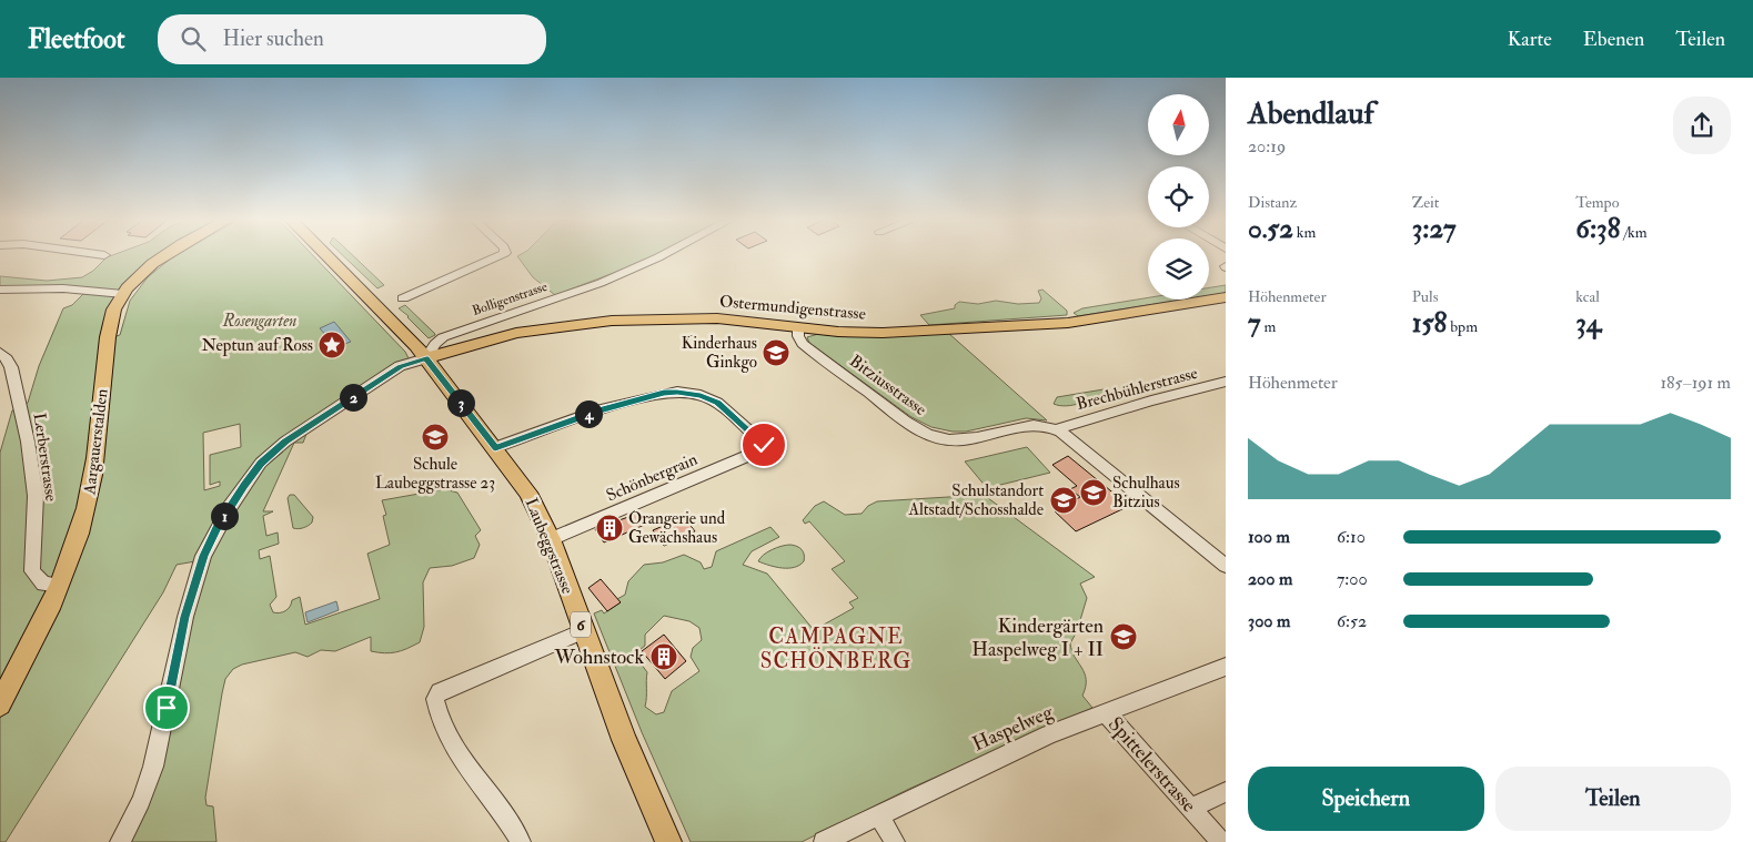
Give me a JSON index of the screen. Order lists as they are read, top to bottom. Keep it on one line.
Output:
{"streets":{"main road":["Ostermundigenstrasse","Aargauerstalden","Laubeggstrasse","6"],"street":["Bolligenstrasse","Bitziusstrasse","Brechbühlerstrasse","Lerberstrasse","Schönbergrain","Haspelweg","Spittelerstrasse"]},"crossings":[["Bolligenstrasse","Ostermundigenstrasse"],["Bolligenstrasse","Laubeggstrasse"],["Ostermundigenstrasse","Bitziusstrasse"],["Ostermundigenstrasse","Laubeggstrasse"],["Bitziusstrasse","Brechbühlerstrasse"],["Aargauerstalden","Lerberstrasse"],["Schönbergrain","Laubeggstrasse"],["Haspelweg","Spittelerstrasse"]],"districts":["CAMPAGNE SCHÖNBERG"],"parks":["Rosengarten"],"places":{"place":["Neptun auf Ross"],"school or university":["Kinderhaus Ginkgo","Schule Laubeggstrasse 23","Schulhaus Bitzius","Schulstandort Altstadt/Schosshalde","Kindergärten Haspelweg I + II"],"building":["Orangerie und Gewächshaus","Wohnstock"]},"north":"top","page":{"header":"Fleetfoot","search":"Hier suchen","nav":["Karte","Ebenen","Teilen"],"heading":["Abendlauf","20:19"],"stats":[["Distanz","0.52 km"],["Zeit","3:27"],["Tempo","6:38 /km"],["Höhenmeter","7 m"],["Puls","158 bpm"],["kcal","34"]],"chart":["Höhenmeter","185–191 m"],"pins":["2","3","4","1"],"list":[{"name":"100 m","note":"6:10"},{"name":"200 m","note":"7:00"},{"name":"300 m","note":"6:52"}],"buttons":["Speichern","Teilen"]}}
